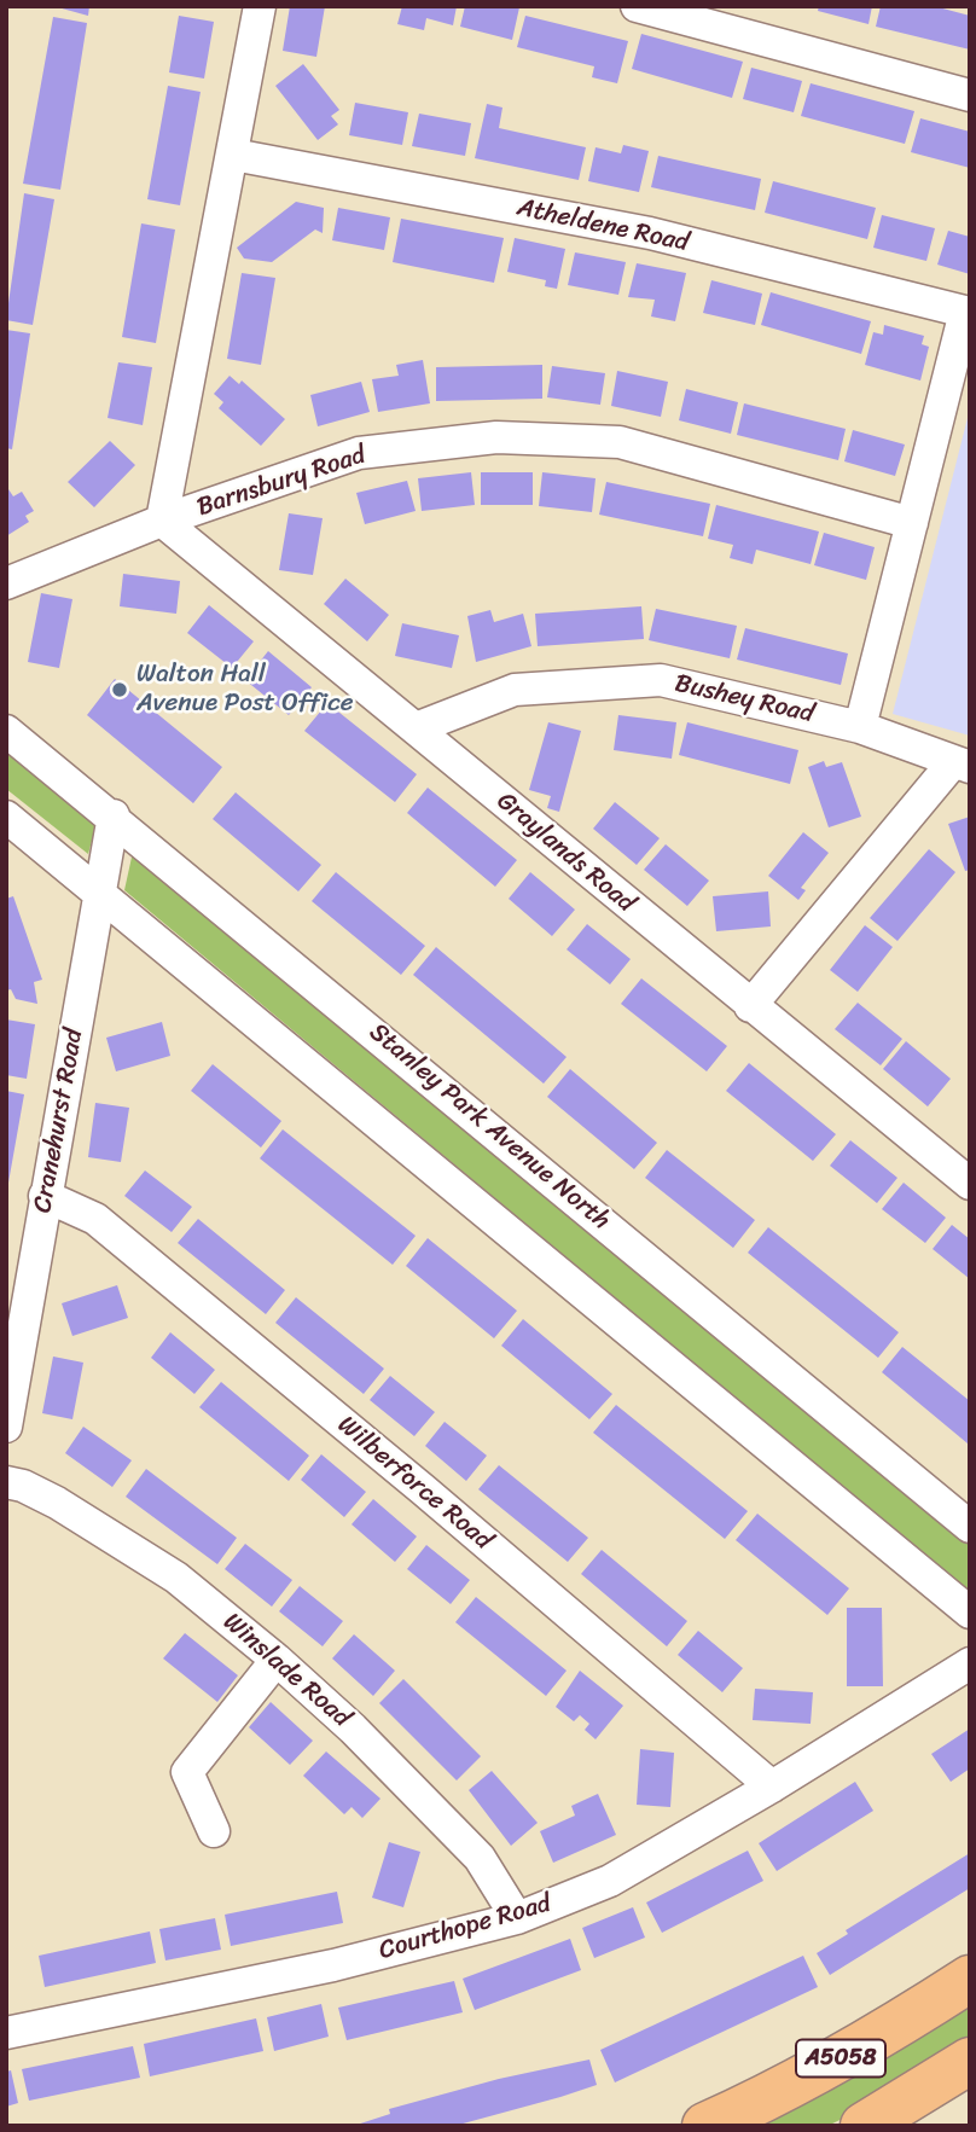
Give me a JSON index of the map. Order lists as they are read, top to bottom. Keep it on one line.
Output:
{"streets":{"highway":["A5058"],"street":["Atheldene Road","Barnsbury Road","Bushey Road","Graylands Road","Cranehurst Road","Stanley Park Avenue North","Wilberforce Road","Winslade Road","Courthope Road"]},"crossings":[["Barnsbury Road","Graylands Road"],["Bushey Road","Graylands Road"],["Cranehurst Road","Stanley Park Avenue North"],["Cranehurst Road","Wilberforce Road"],["Wilberforce Road","Courthope Road"],["Winslade Road","Courthope Road"]],"places":["Walton Hall Avenue Post Office"]}
